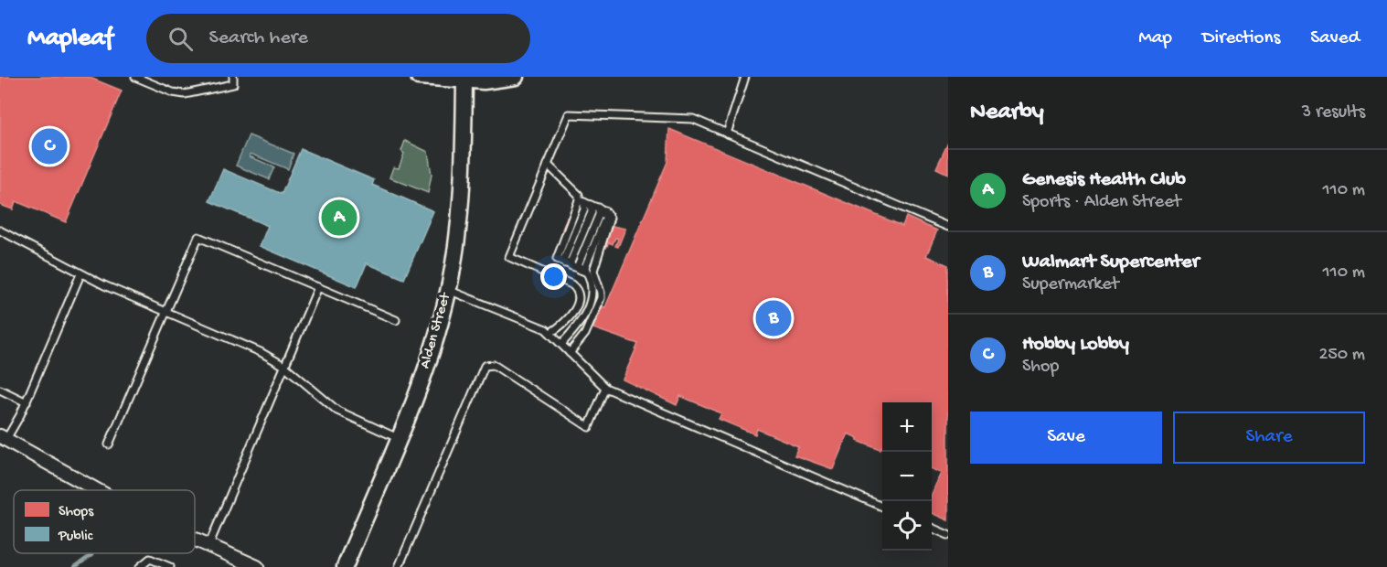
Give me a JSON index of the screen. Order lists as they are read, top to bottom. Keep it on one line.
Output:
{"streets":{"street":["Alden Street"]},"legend":["Shops","Public"],"page":{"header":"Mapleaf","search":"Search here","nav":["Map","Directions","Saved"],"heading":["Nearby","3 results"],"pins":["C","A","B"],"list":[{"mark":"A","name":"Genesis Health Club","note":"Sports · Alden Street","value":"110 m"},{"mark":"B","name":"Walmart Supercenter","note":"Supermarket","value":"110 m"},{"mark":"C","name":"Hobby Lobby","note":"Shop","value":"250 m"}],"buttons":["Save","Share"],"map_buttons":["+","−"]}}
